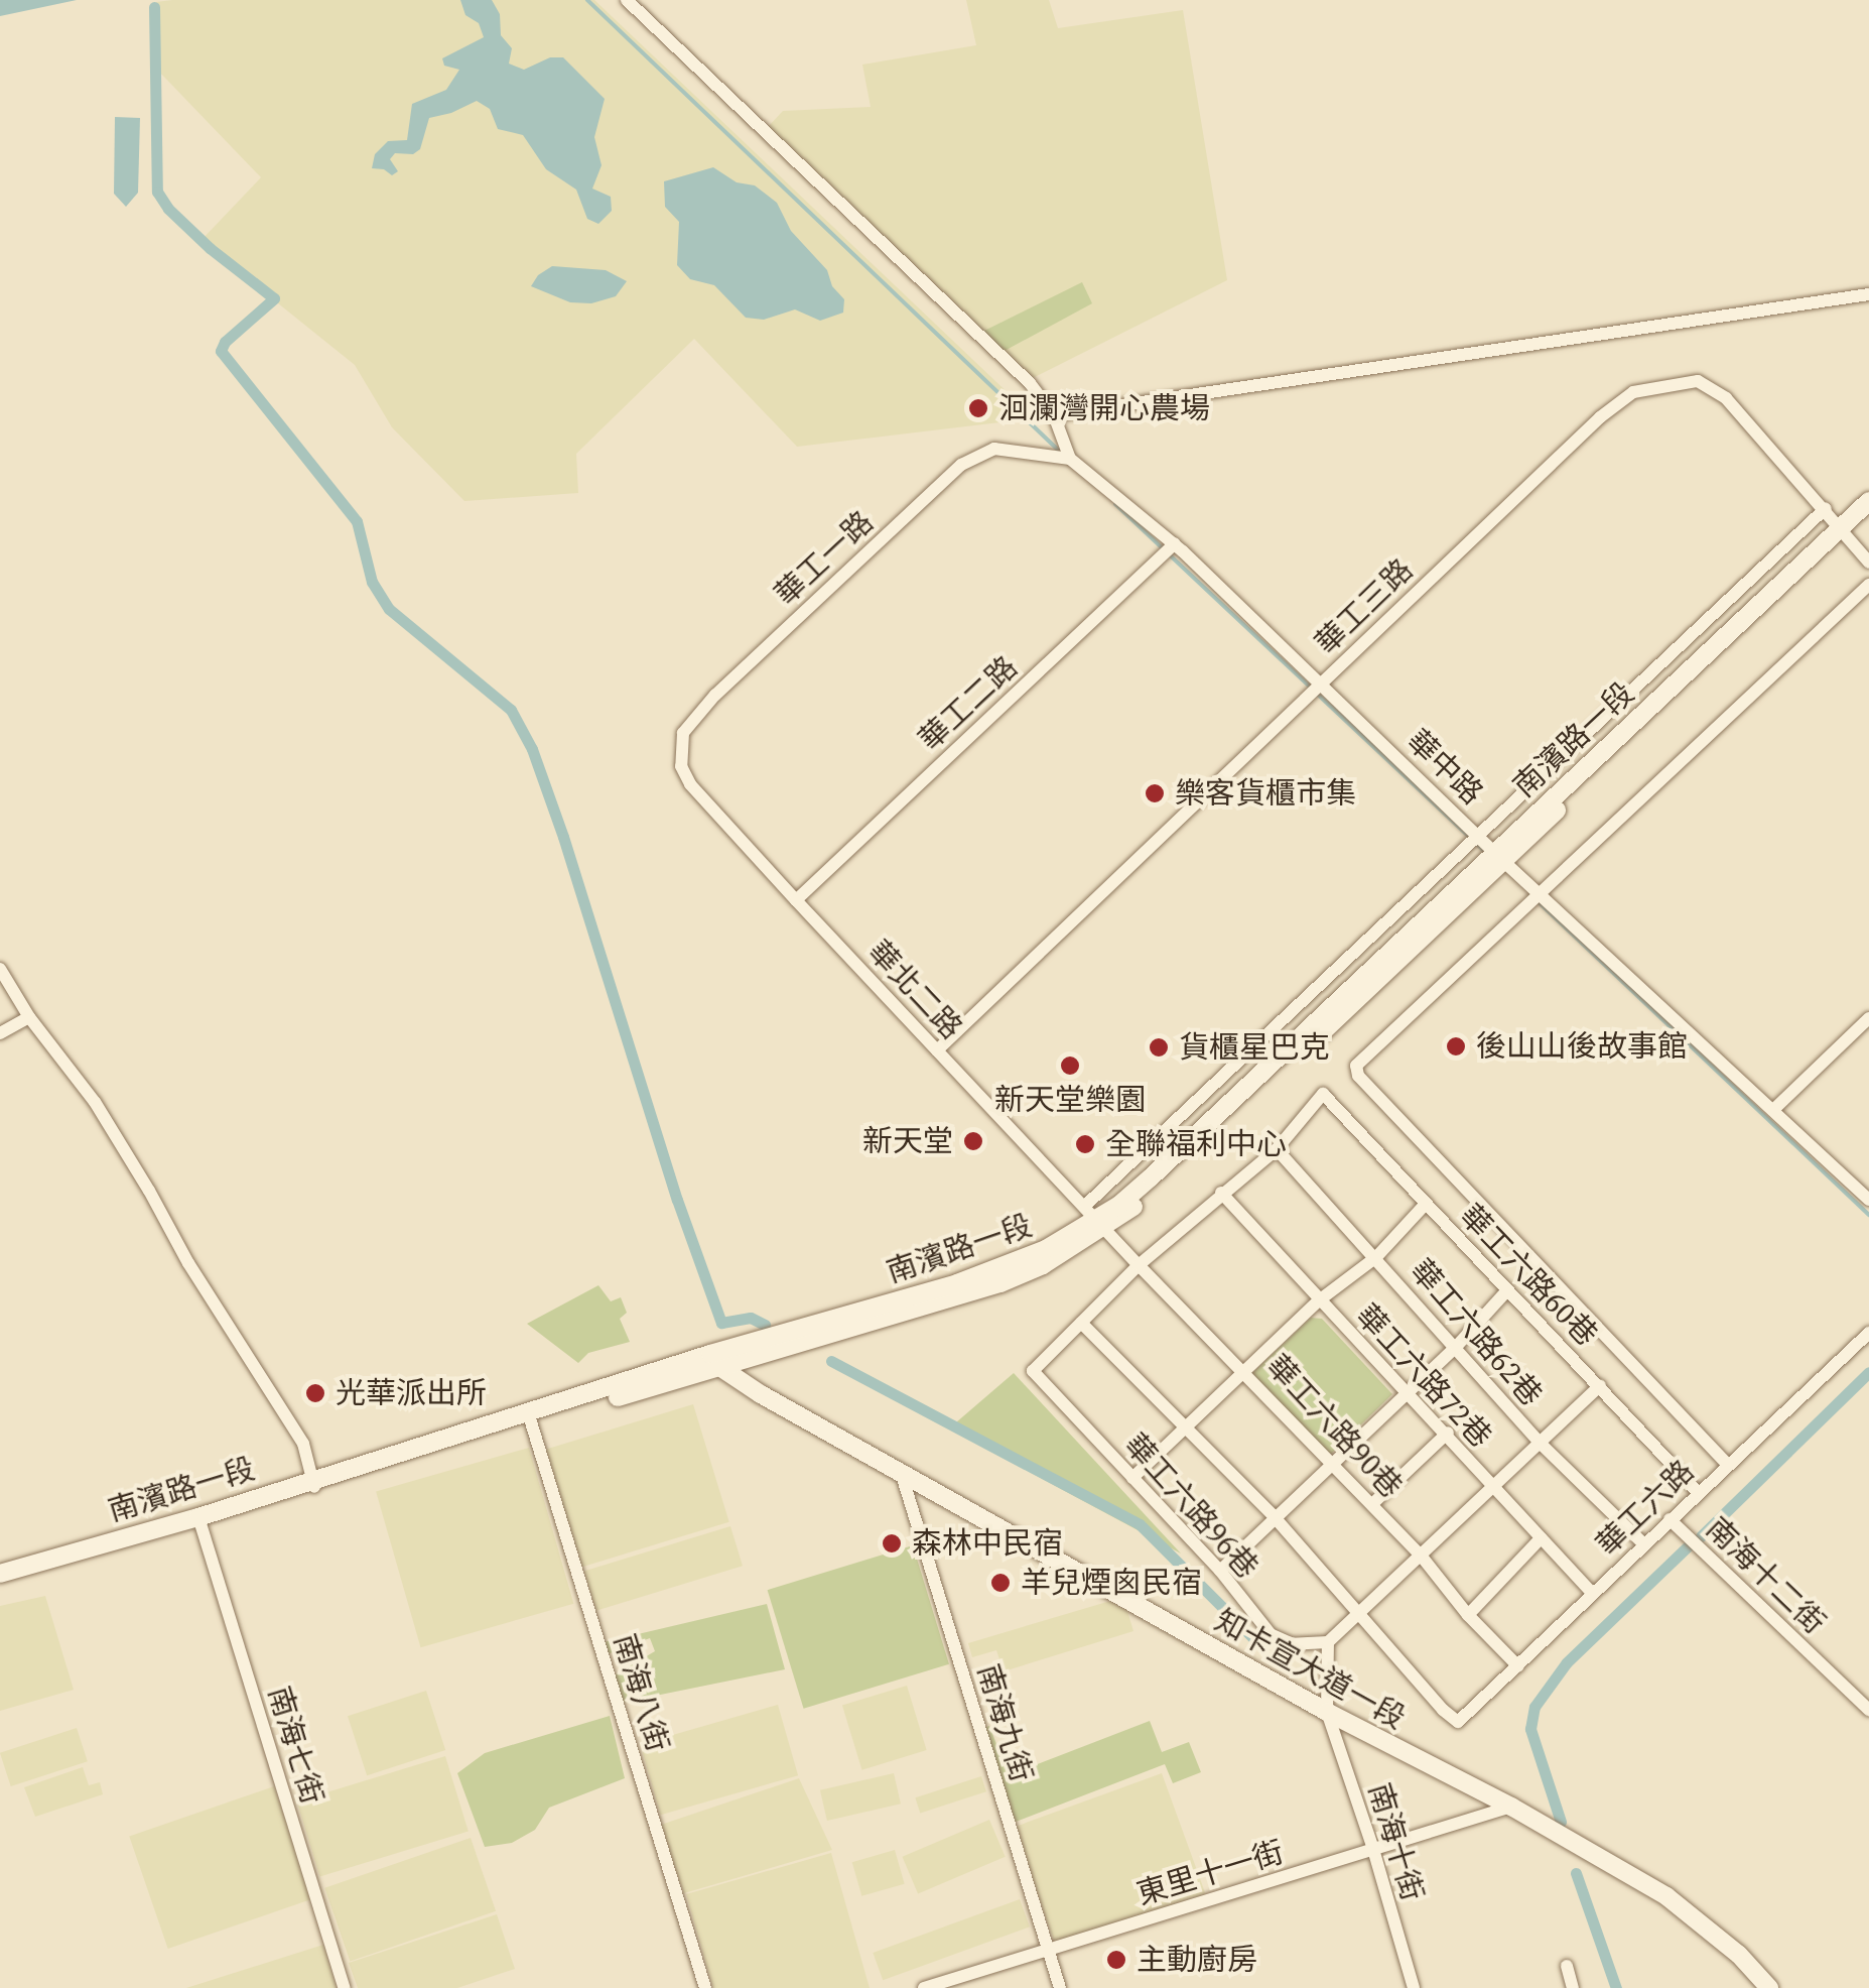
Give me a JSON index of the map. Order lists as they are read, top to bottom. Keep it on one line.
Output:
{"streets":{"main road":["南濱路一段","知卡宣大道一段"],"street":["華工一路","華工三路","華工二路","華中路","華北二路","華工六路60巷","華工六路62巷","華工六路72巷","華工六路90巷","華工六路96巷","華工六路","南海十二街","南海八街","南海九街","南海七街","南海十街","東里十一街"]},"crossings":[["華工一路","華中路"],["華工一路","華北二路"],["華工三路","南濱路一段"],["華工三路","華中路"],["華工三路","華北二路"],["華工二路","華中路"],["華工二路","華北二路"],["南濱路一段","華中路"],["南濱路一段","華北二路"],["南濱路一段","華工六路90巷"],["南濱路一段","知卡宣大道一段"],["南濱路一段","南海八街"],["南濱路一段","南海七街"],["華北二路","華工六路90巷"],["華工六路60巷","華工六路62巷"],["華工六路60巷","華工六路"],["華工六路62巷","華工六路"],["華工六路72巷","華工六路"],["華工六路90巷","華工六路"],["華工六路96巷","南海十街"],["華工六路","南海十二街"],["知卡宣大道一段","南海九街"],["知卡宣大道一段","南海十街"],["知卡宣大道一段","東里十一街"],["南海九街","東里十一街"],["南海十街","東里十一街"]],"places":["洄瀾灣開心農場","樂客貨櫃市集","後山山後故事館","貨櫃星巴克","新天堂樂園","新天堂","全聯福利中心","光華派出所","森林中民宿","羊兒煙囪民宿","主動廚房"]}
